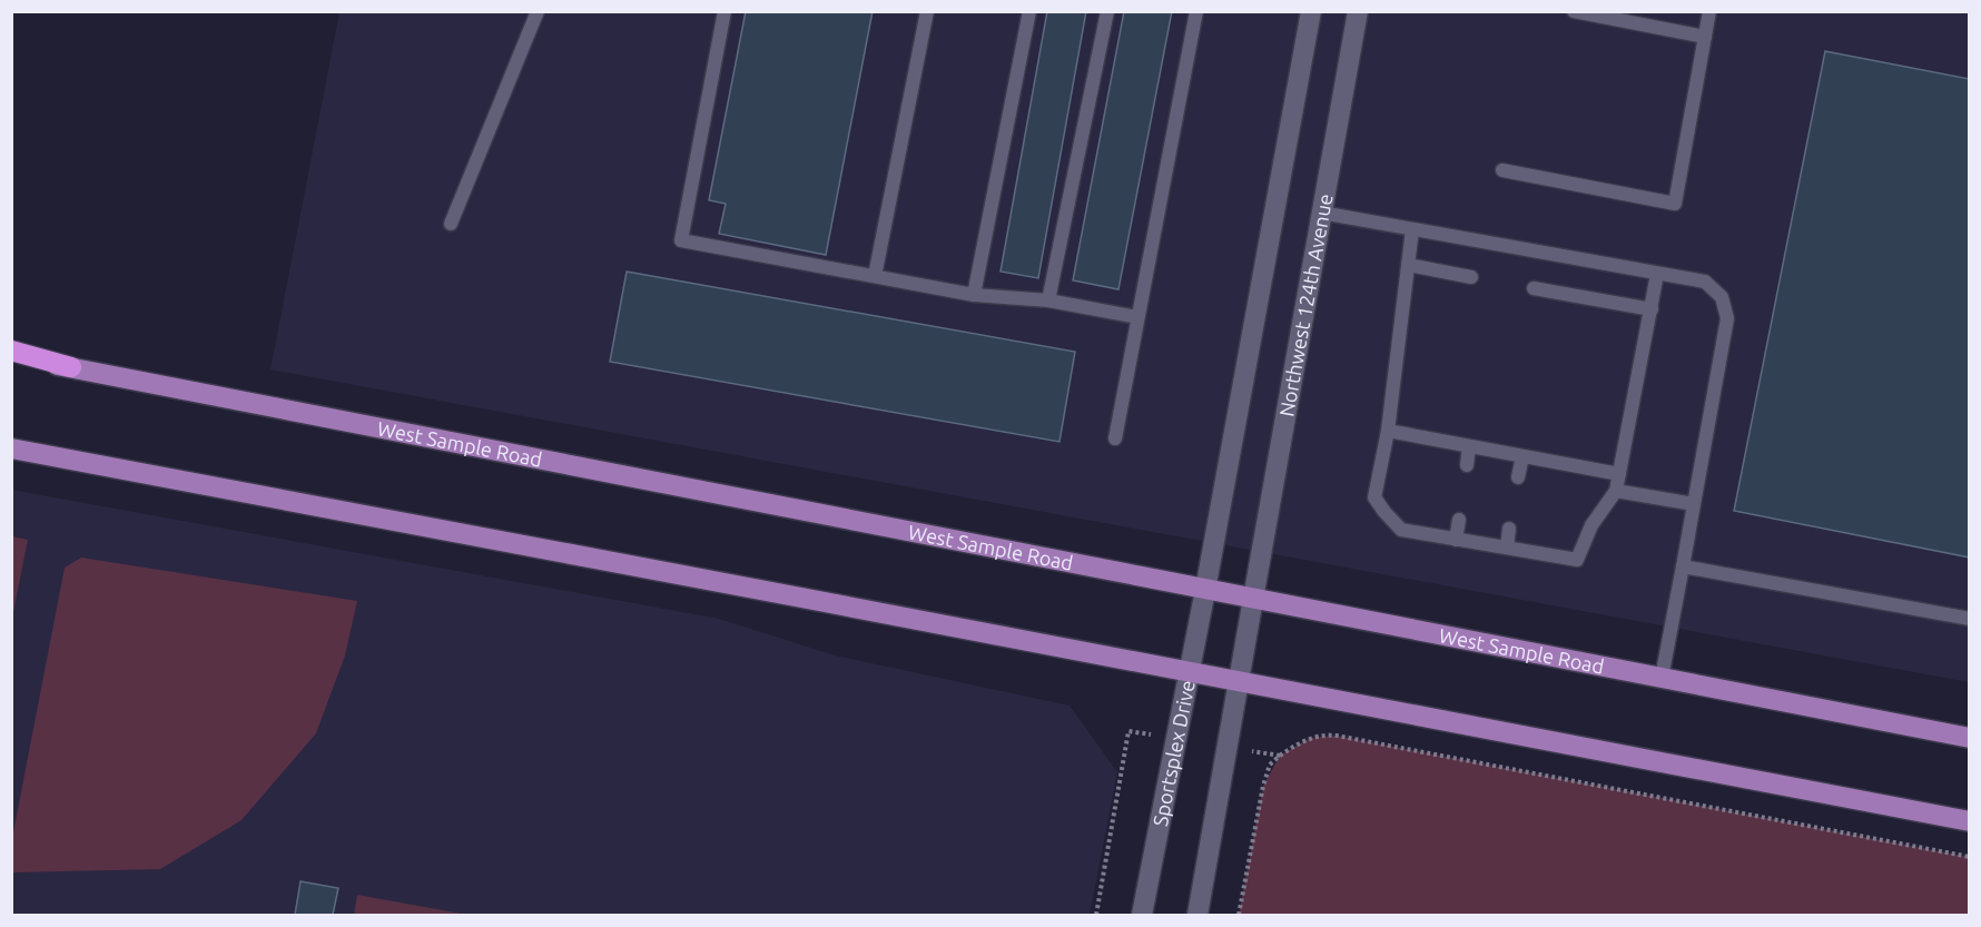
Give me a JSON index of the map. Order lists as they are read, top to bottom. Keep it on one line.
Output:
{"streets":{"main road":["West Sample Road"],"street":["Northwest 124th Avenue","Sportsplex Drive"]},"crossings":[["Northwest 124th Avenue","West Sample Road"],["West Sample Road","Sportsplex Drive"]]}
